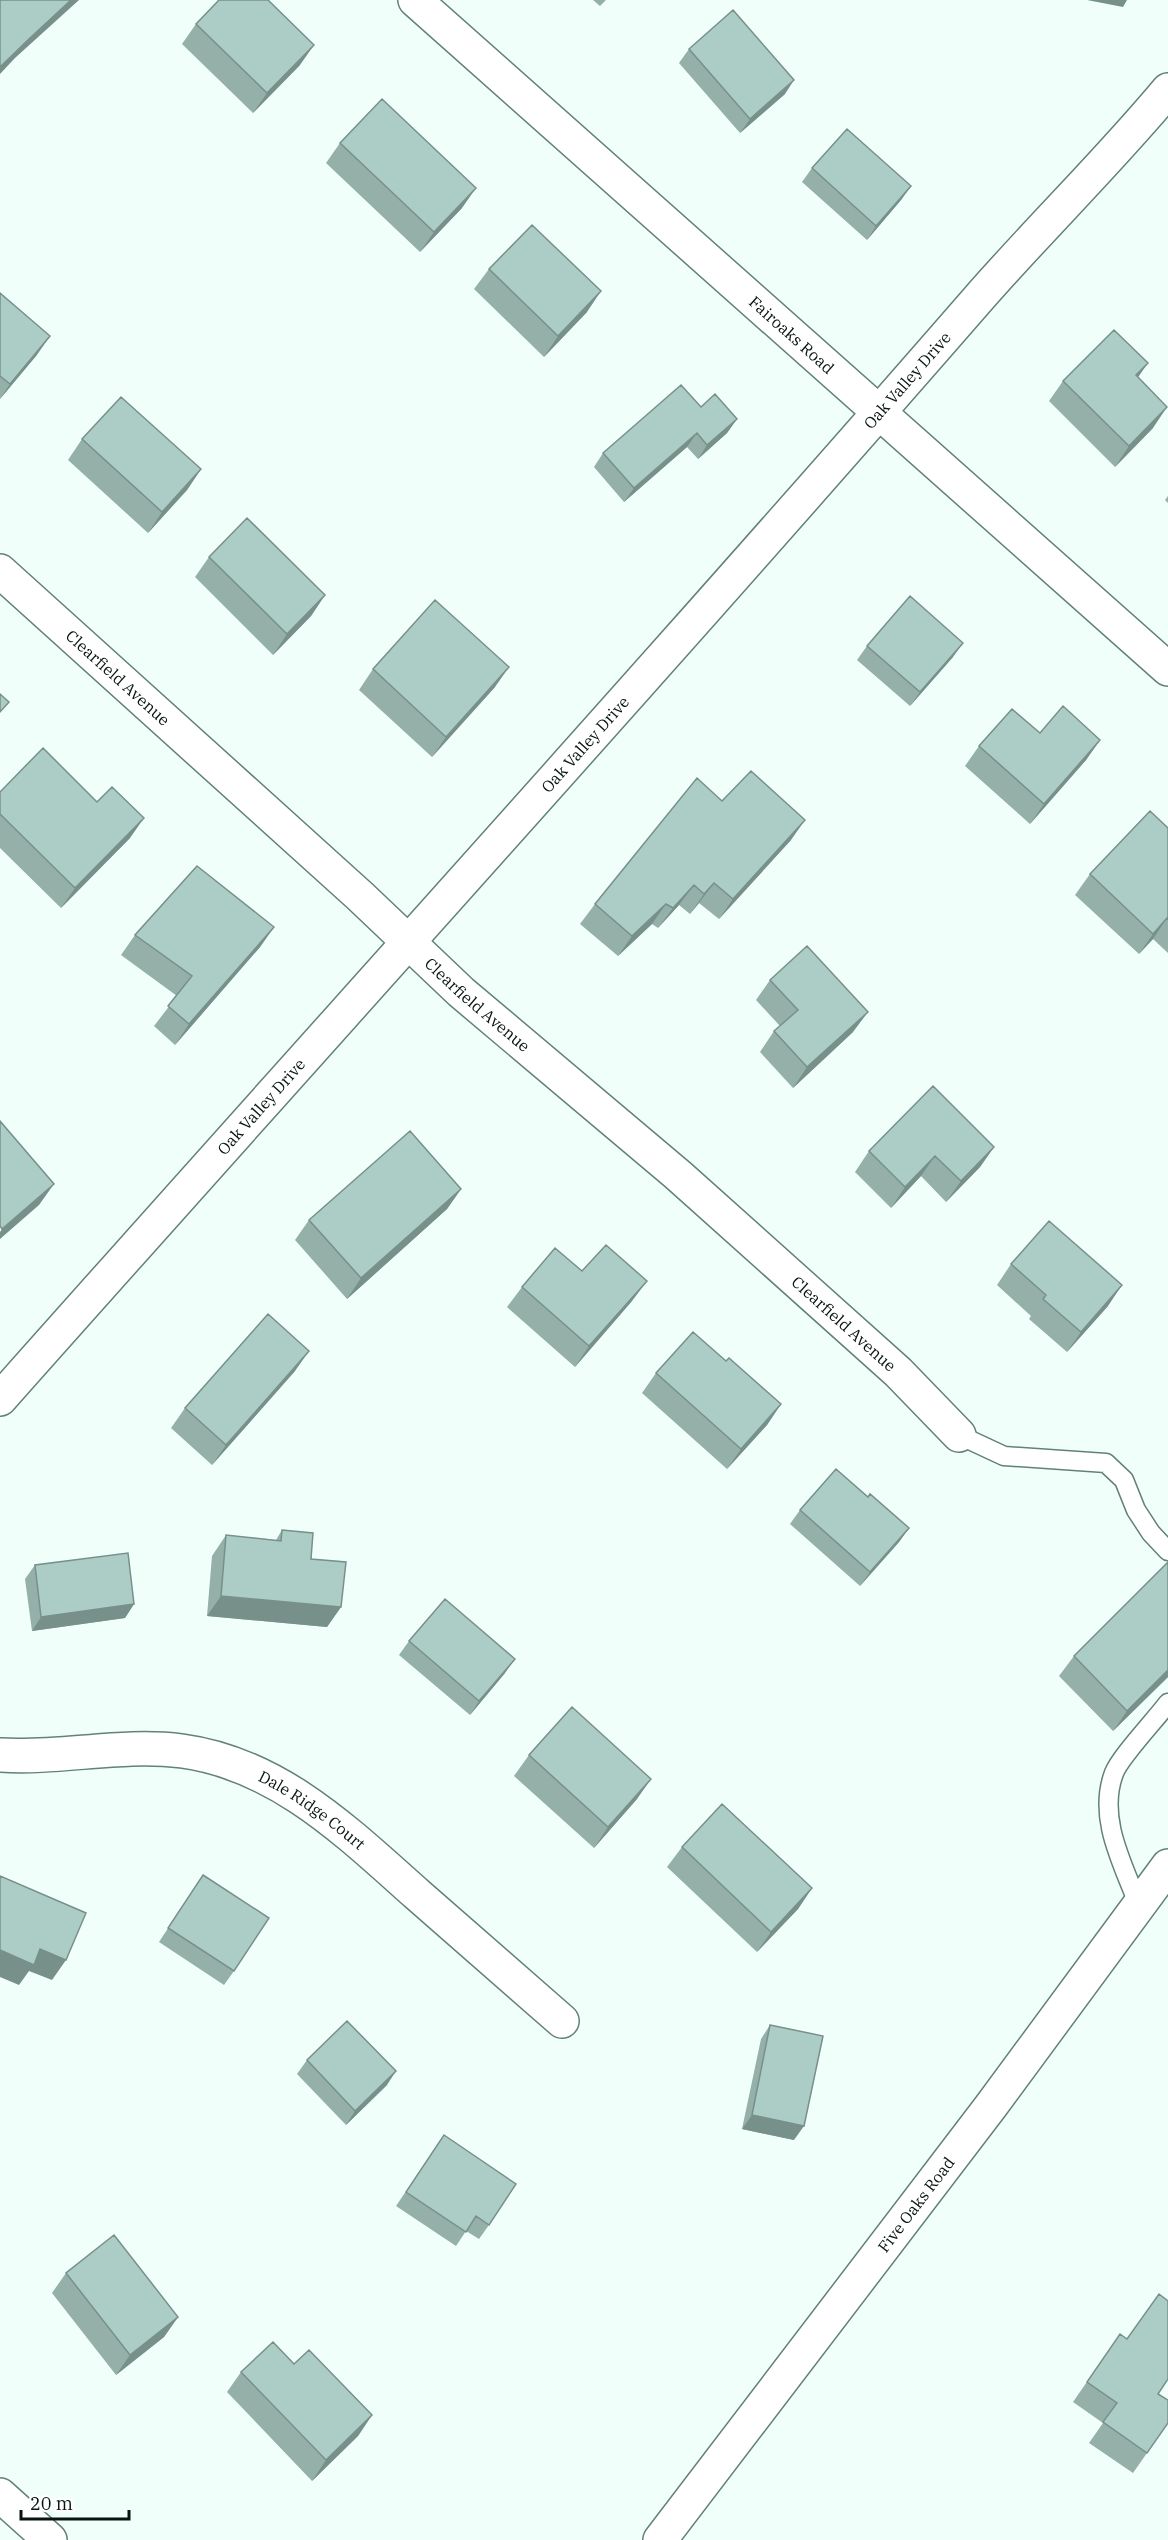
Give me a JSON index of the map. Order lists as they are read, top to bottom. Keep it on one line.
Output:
{"streets":{"street":["Fairoaks Road","Oak Valley Drive","Clearfield Avenue","Dale Ridge Court","Five Oaks Road"]},"crossings":[["Fairoaks Road","Oak Valley Drive"],["Oak Valley Drive","Clearfield Avenue"]],"scale_bar":"20 m"}
